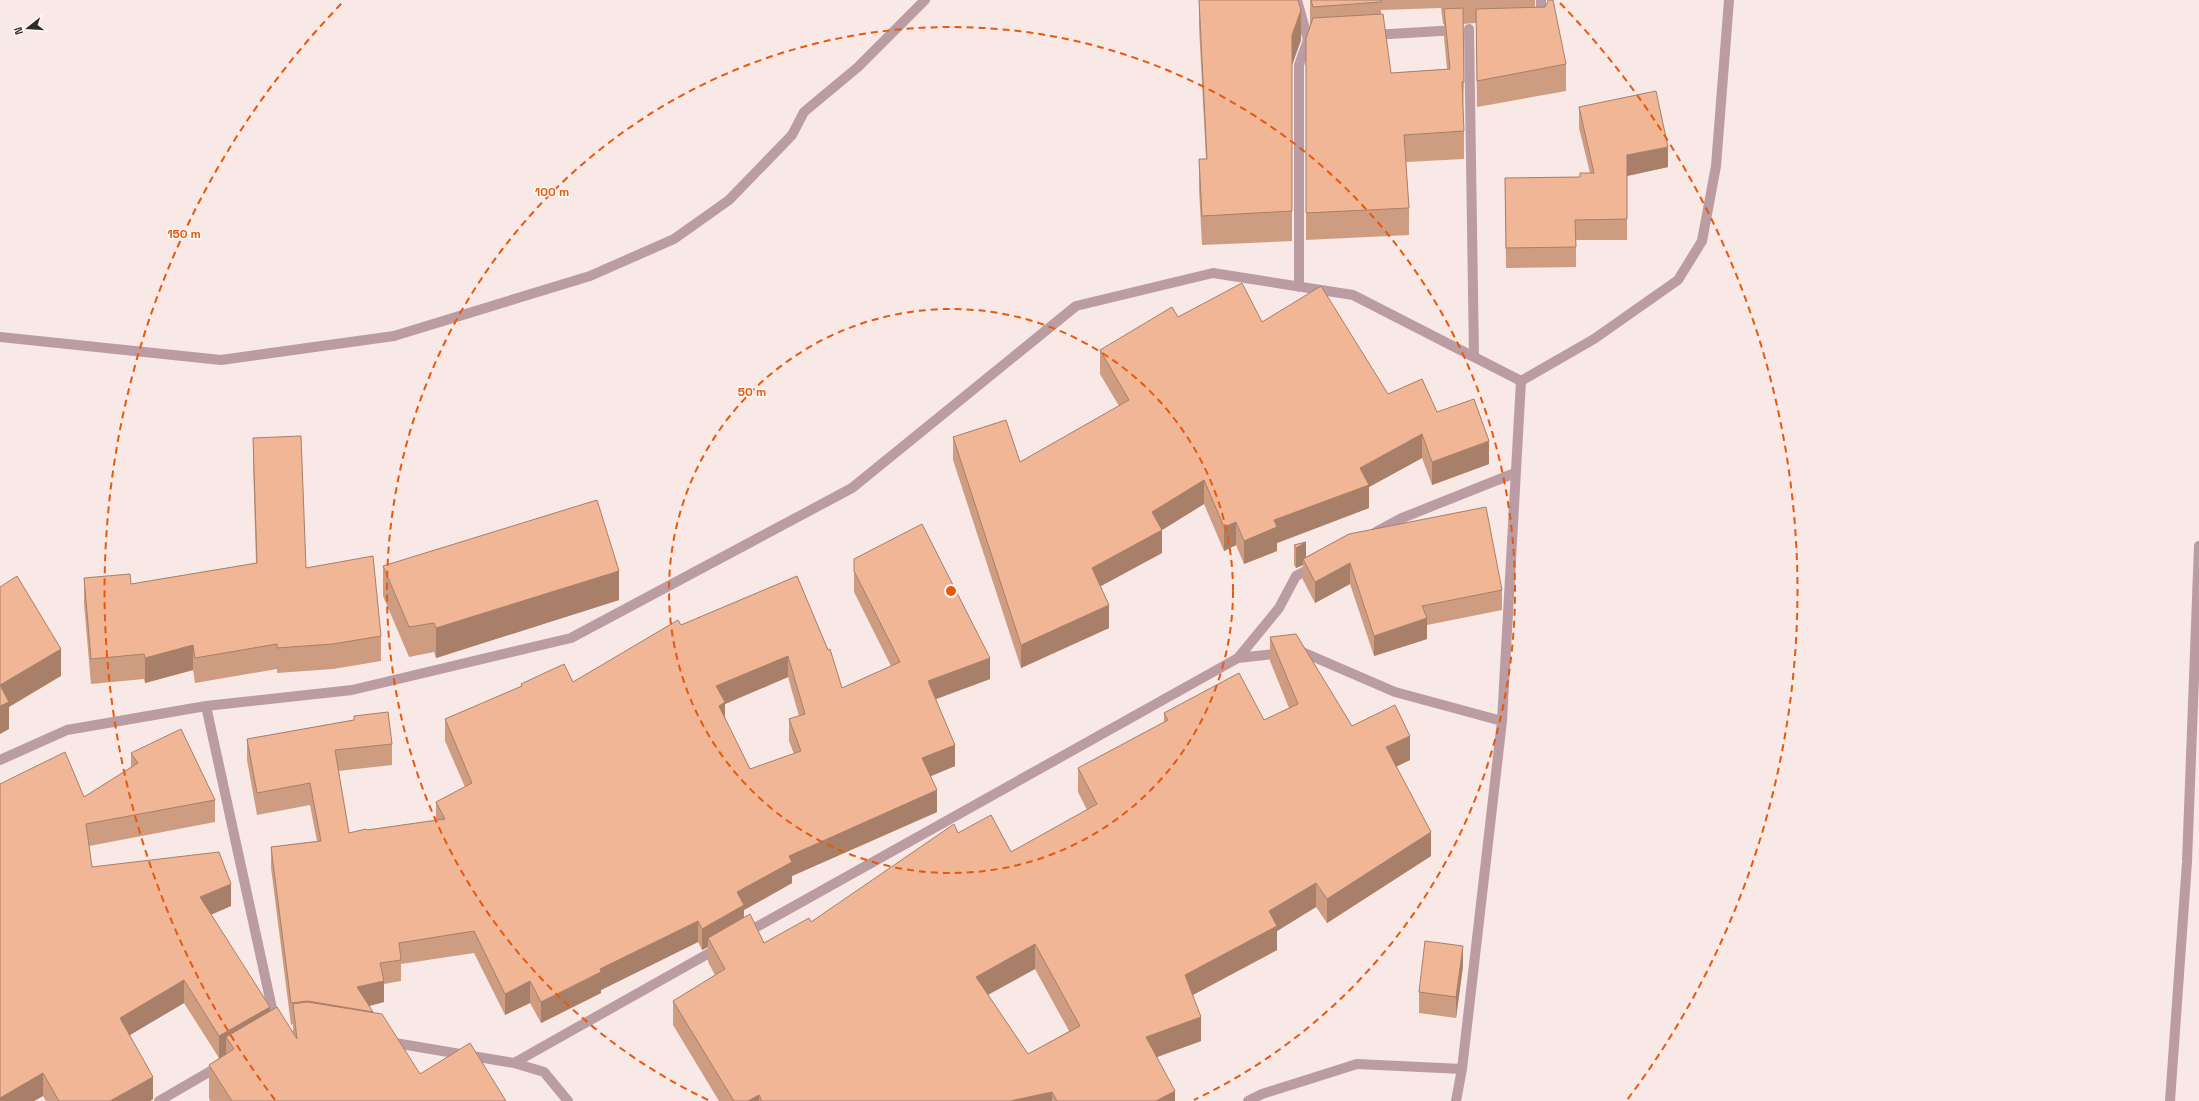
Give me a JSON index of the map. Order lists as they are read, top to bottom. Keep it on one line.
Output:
{"north":"left","rings":["100 m","150 m","50 m"]}
